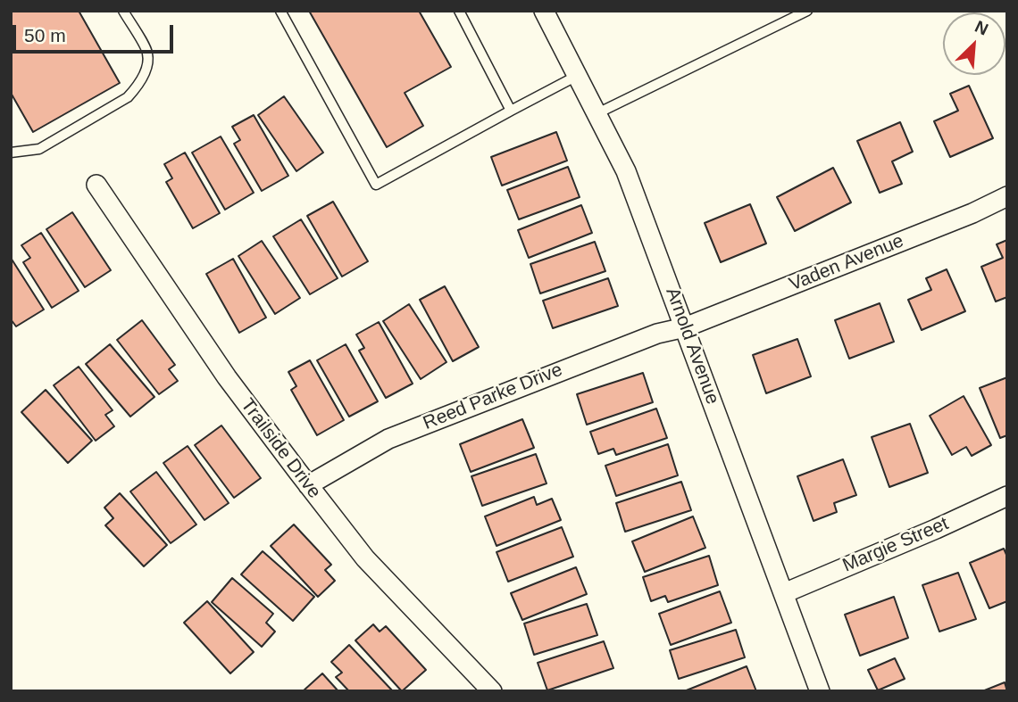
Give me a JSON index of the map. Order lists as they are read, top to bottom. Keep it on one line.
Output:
{"streets":{"street":["Vaden Avenue","Arnold Avenue","Reed Parke Drive","Trailside Drive","Margie Street"]},"crossings":[["Vaden Avenue","Arnold Avenue"],["Vaden Avenue","Reed Parke Drive"],["Arnold Avenue","Reed Parke Drive"],["Arnold Avenue","Margie Street"],["Reed Parke Drive","Trailside Drive"]],"scale_bar":"50 m","north":"top right"}
